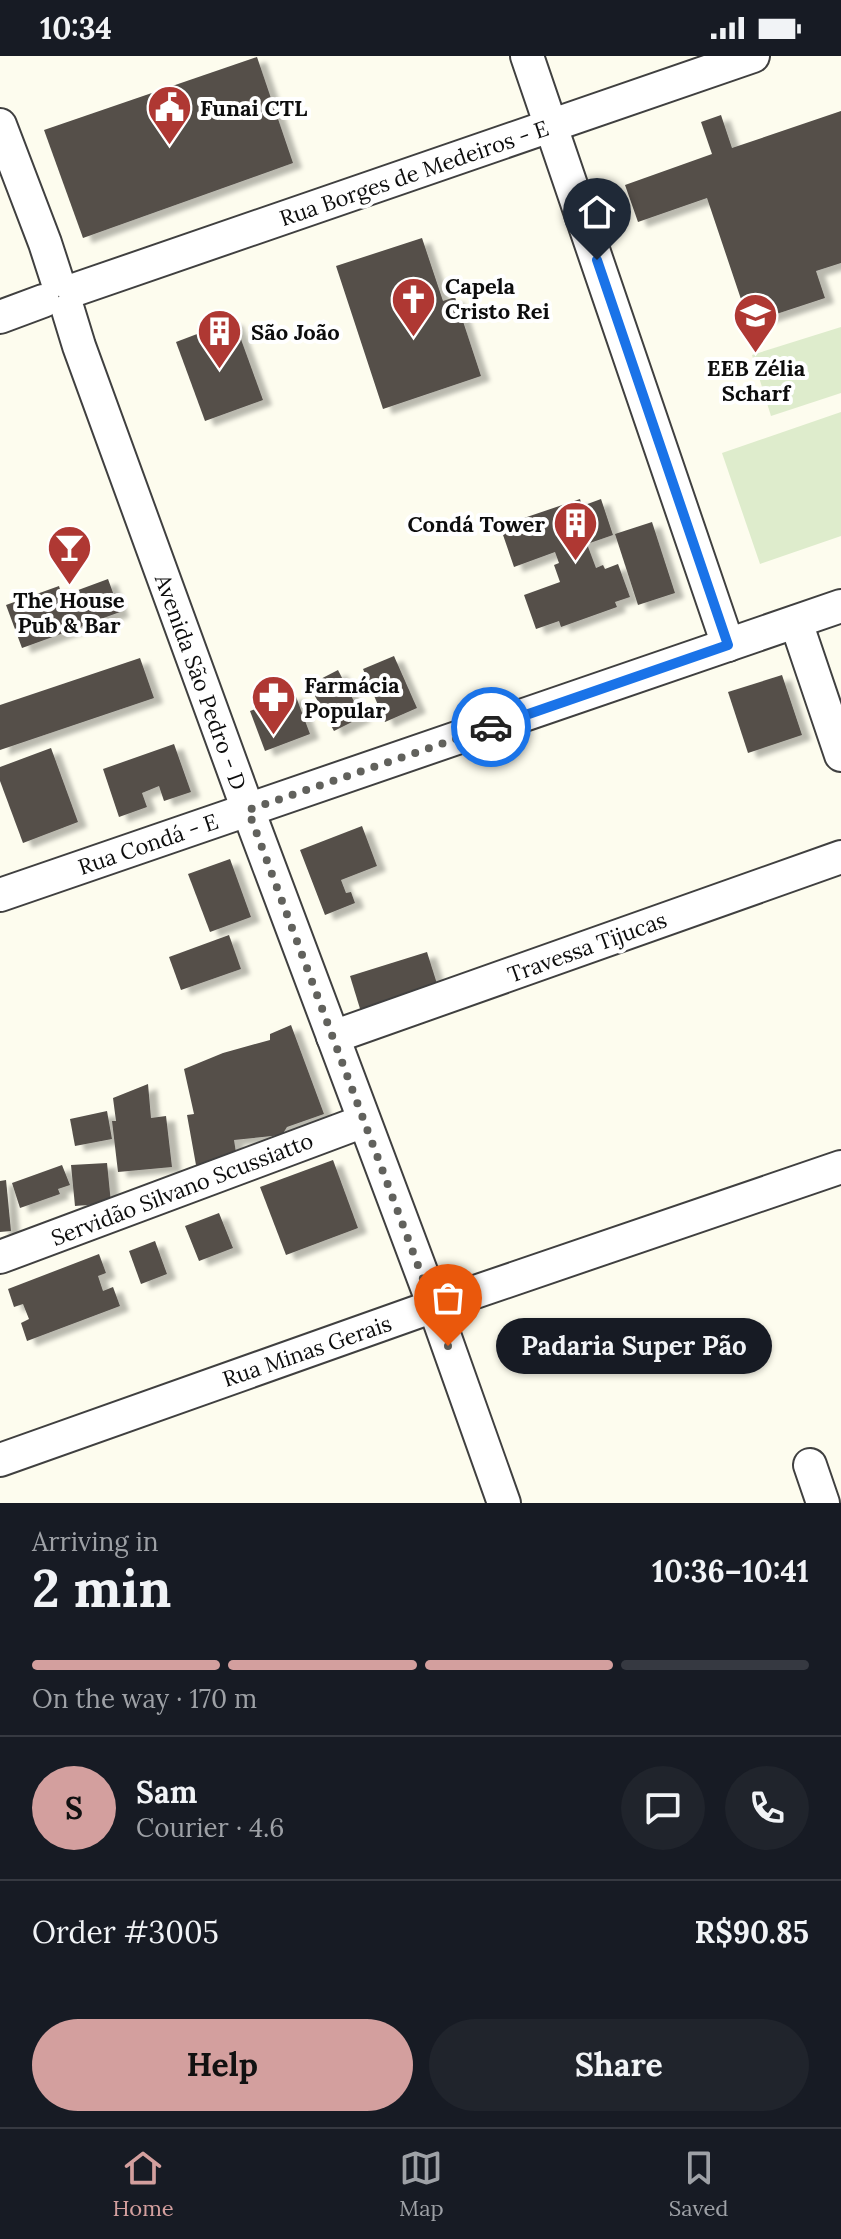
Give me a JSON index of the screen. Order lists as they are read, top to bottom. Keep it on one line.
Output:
{"streets":{"street":["Rua Borges de Medeiros - E","Avenida São Pedro - D","Rua Condá - E","Travessa Tijucas","Servidão Silvano Scussiatto","Rua Minas Gerais"]},"crossings":[["Rua Borges de Medeiros - E","Avenida São Pedro - D"],["Avenida São Pedro - D","Rua Condá - E"],["Avenida São Pedro - D","Travessa Tijucas"],["Avenida São Pedro - D","Servidão Silvano Scussiatto"],["Avenida São Pedro - D","Rua Minas Gerais"]],"places":{"public building":["Funai CTL"],"church":["Capela Cristo Rei"],"school or university":["EEB Zélia Scharf"],"building":["São João","Condá Tower"],"bar":["The House Pub & Bar"],"pharmacy":["Farmácia Popular"],"other":["Padaria Super Pão"]},"page":{"status":"10:34","bubble":"Padaria Super Pão","heading":["2 min","Arriving in","10:36–10:41"],"panel":["Sam","Courier · 4.6","Order #3005","R$90.85"],"bar":"On the way · 170 m","round":"S","buttons":["Help","Share"],"tabs":["Home","Map","Saved"]}}
